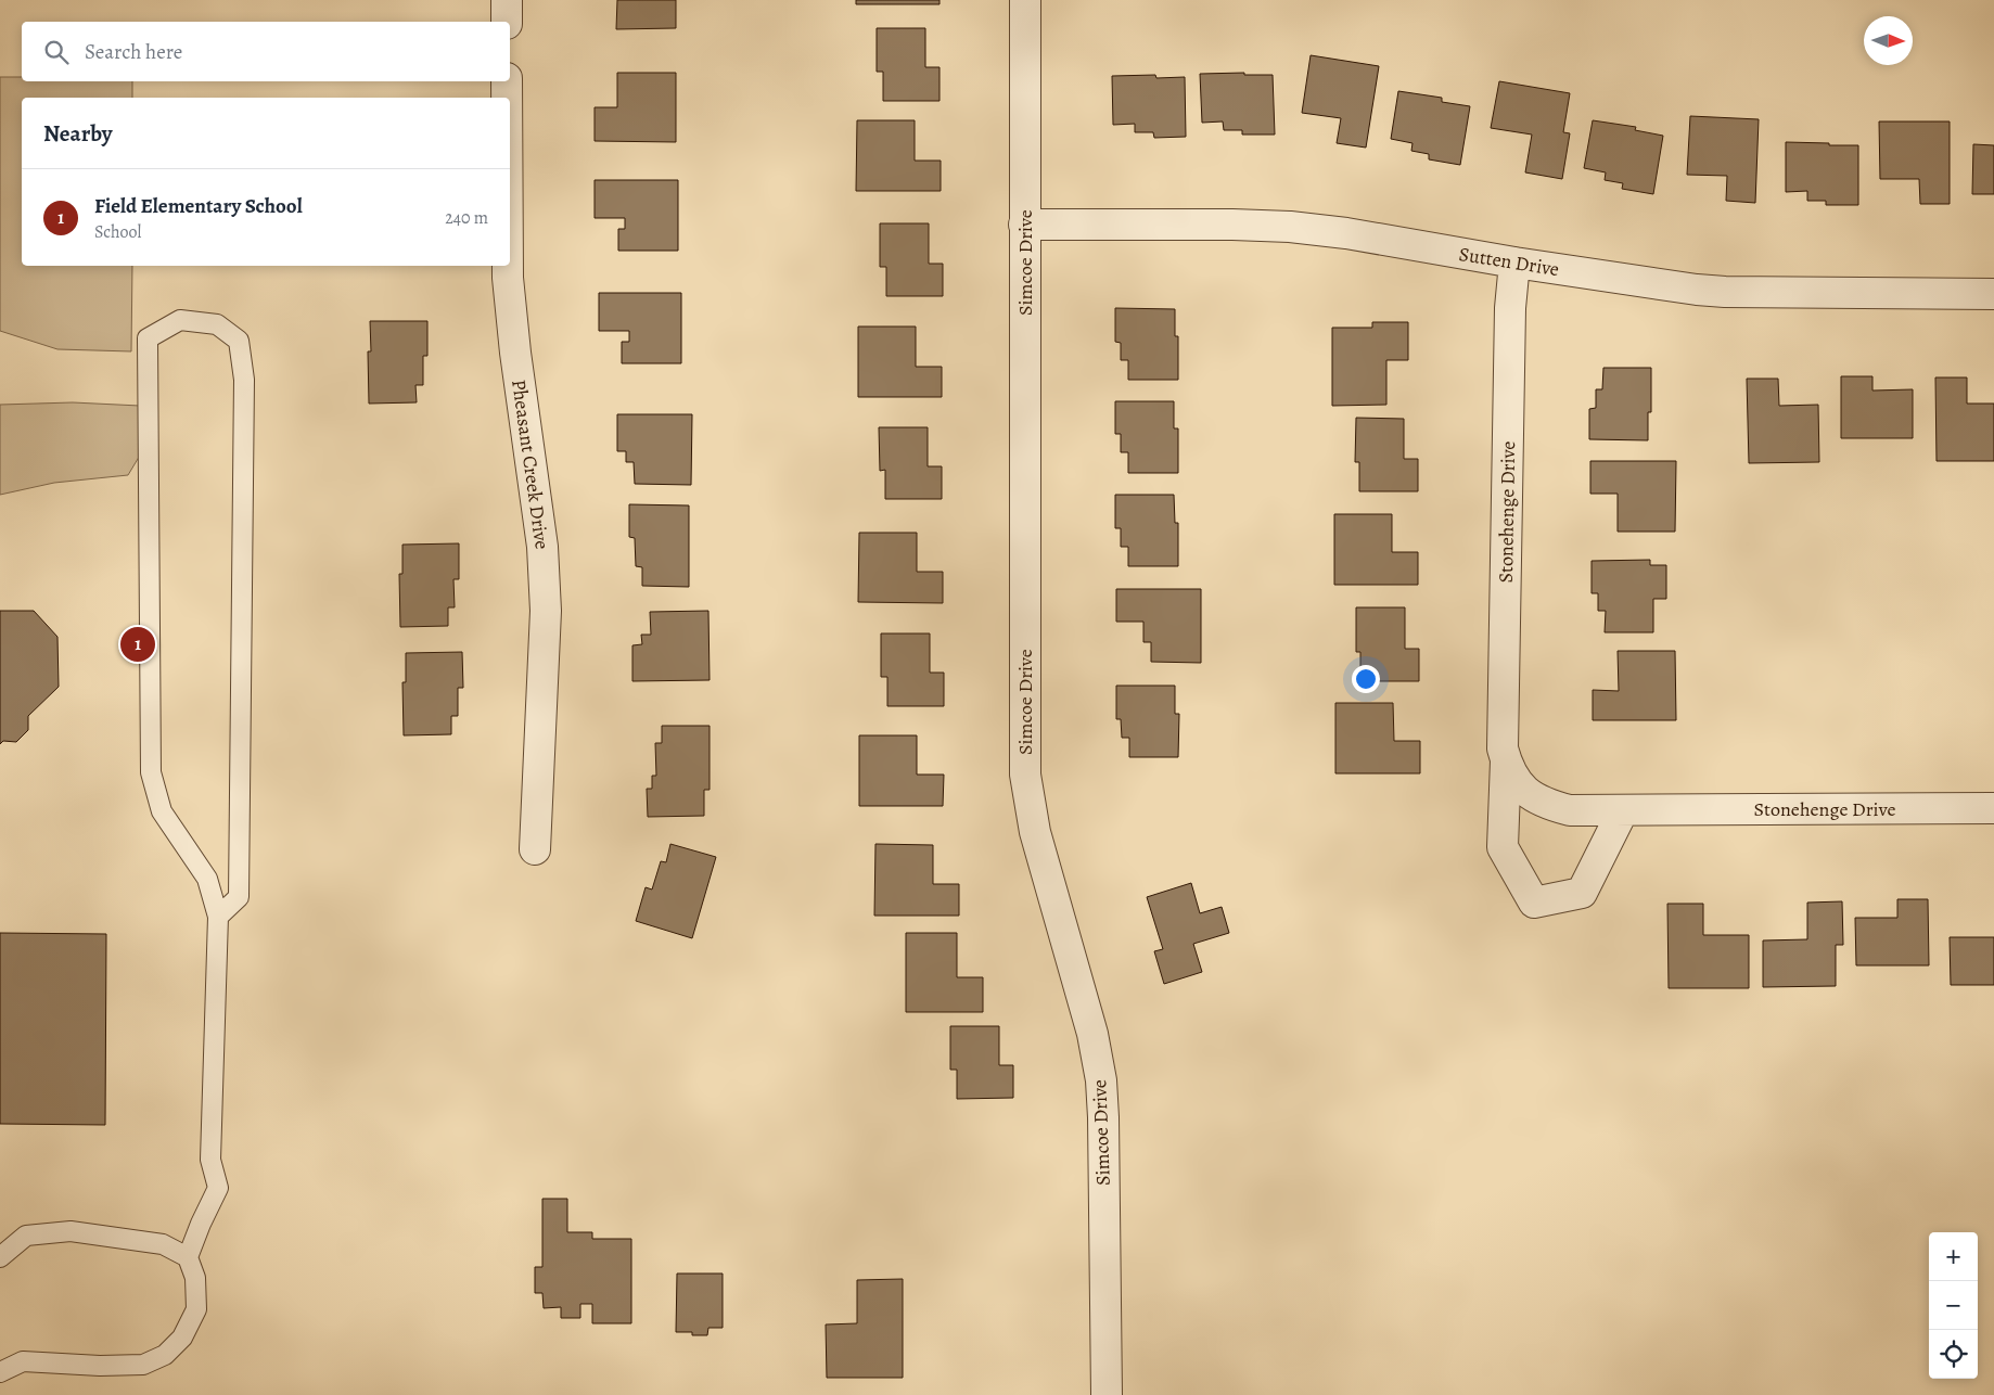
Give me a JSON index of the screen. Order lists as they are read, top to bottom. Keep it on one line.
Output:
{"streets":{"street":["Sutten Drive","Simcoe Drive","Pheasant Creek Drive","Stonehenge Drive"]},"crossings":[["Sutten Drive","Simcoe Drive"],["Sutten Drive","Stonehenge Drive"]],"north":"right","page":{"search":"Search here","heading":"Nearby","list":[{"mark":"1","name":"Field Elementary School","note":"School","value":"240 m"}],"pins":"1","map_buttons":["+","−"]}}
